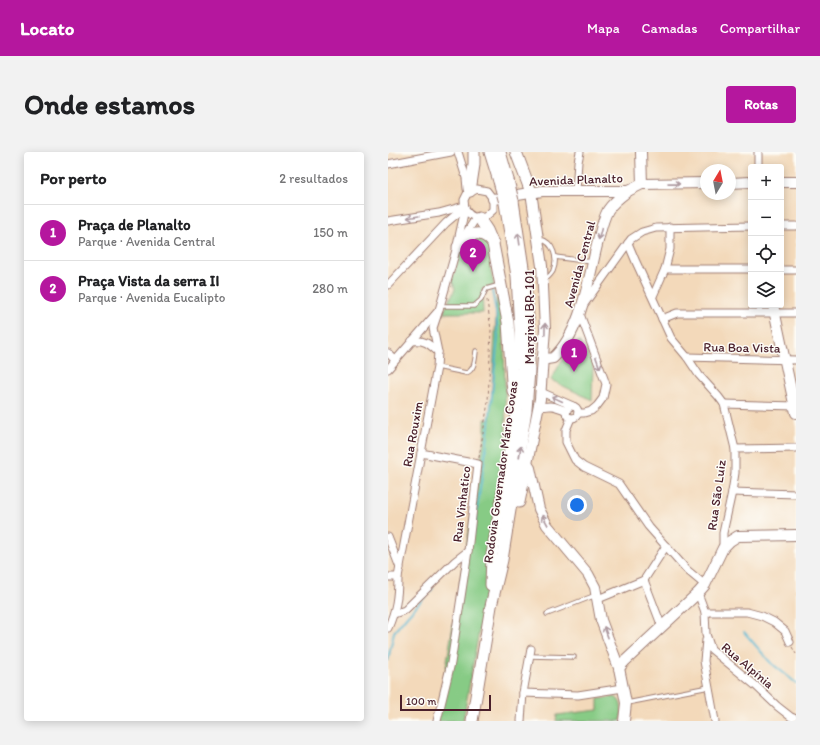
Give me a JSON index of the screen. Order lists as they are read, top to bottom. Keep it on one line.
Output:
{"streets":{"main road":["Rodovia Governador Mário Covas"],"street":["Avenida Planalto","Avenida Central","Marginal BR-101","Rua Boa Vista","Rua Rouxim","Rua São Luiz","Rua Vinhatico","Rua Alpínia"]},"crossings":[["Avenida Planalto","Avenida Central"],["Avenida Planalto","Marginal BR-101"],["Avenida Central","Marginal BR-101"],["Rua Boa Vista","Rua São Luiz"],["Rua São Luiz","Rua Alpínia"]],"scale_bar":"100 m","north":"top","page":{"header":"Locato","nav":["Mapa","Camadas","Compartilhar"],"buttons":"Rotas","title":"Onde estamos","heading":["Por perto","2 resultados"],"map_buttons":["+","−"],"list":[{"mark":"1","name":"Praça de Planalto","note":"Parque · Avenida Central","value":"150 m"},{"mark":"2","name":"Praça Vista da serra II","note":"Parque · Avenida Eucalipto","value":"280 m"}],"pins":["2","1"],"scale":"100 m"}}
